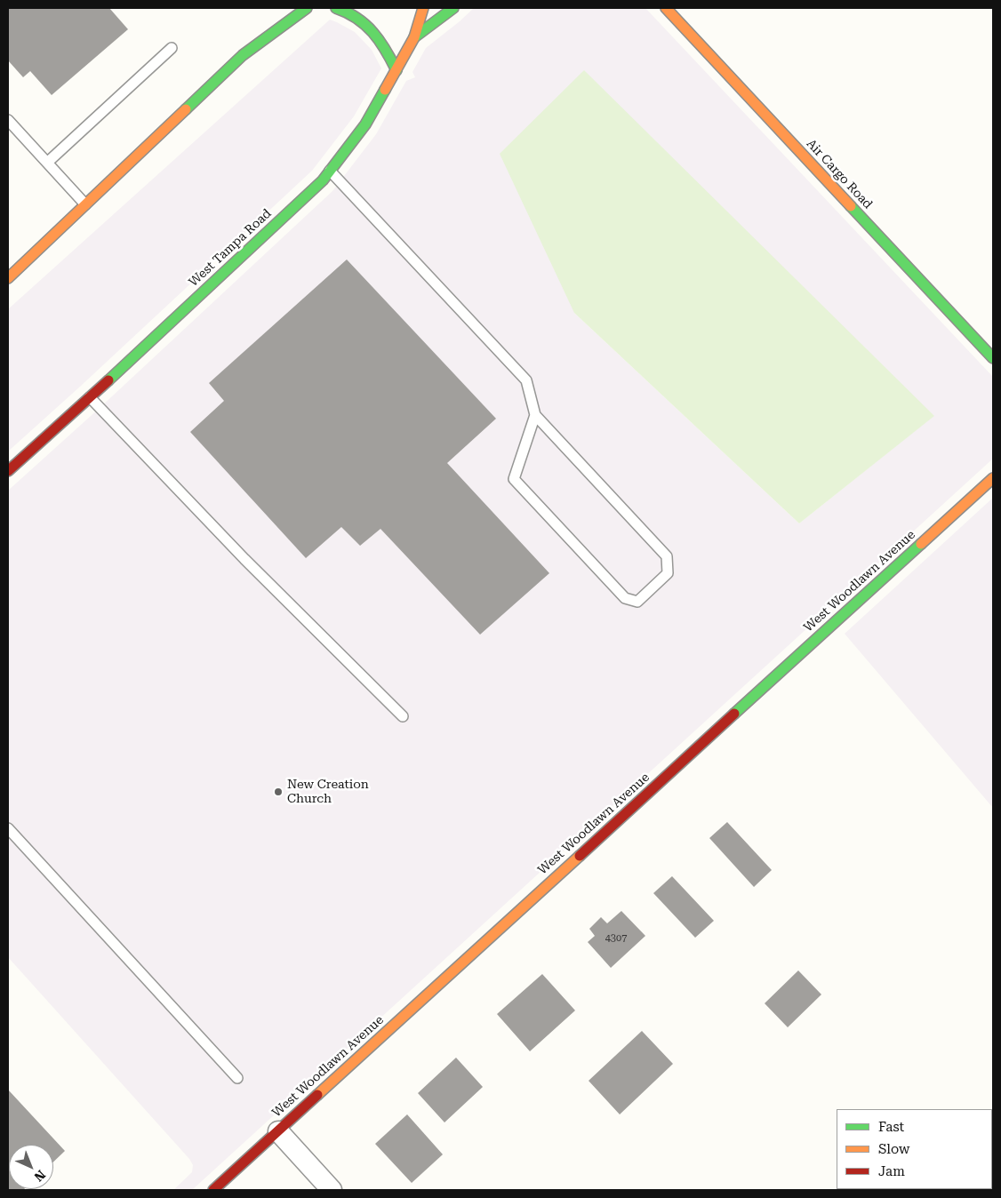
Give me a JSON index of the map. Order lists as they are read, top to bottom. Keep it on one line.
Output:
{"streets":{"street":["Air Cargo Road","West Tampa Road","West Woodlawn Avenue"]},"places":["New Creation Church"],"house_numbers":["4307"],"legend":["Fast","Slow","Jam"],"north":"bottom right"}
